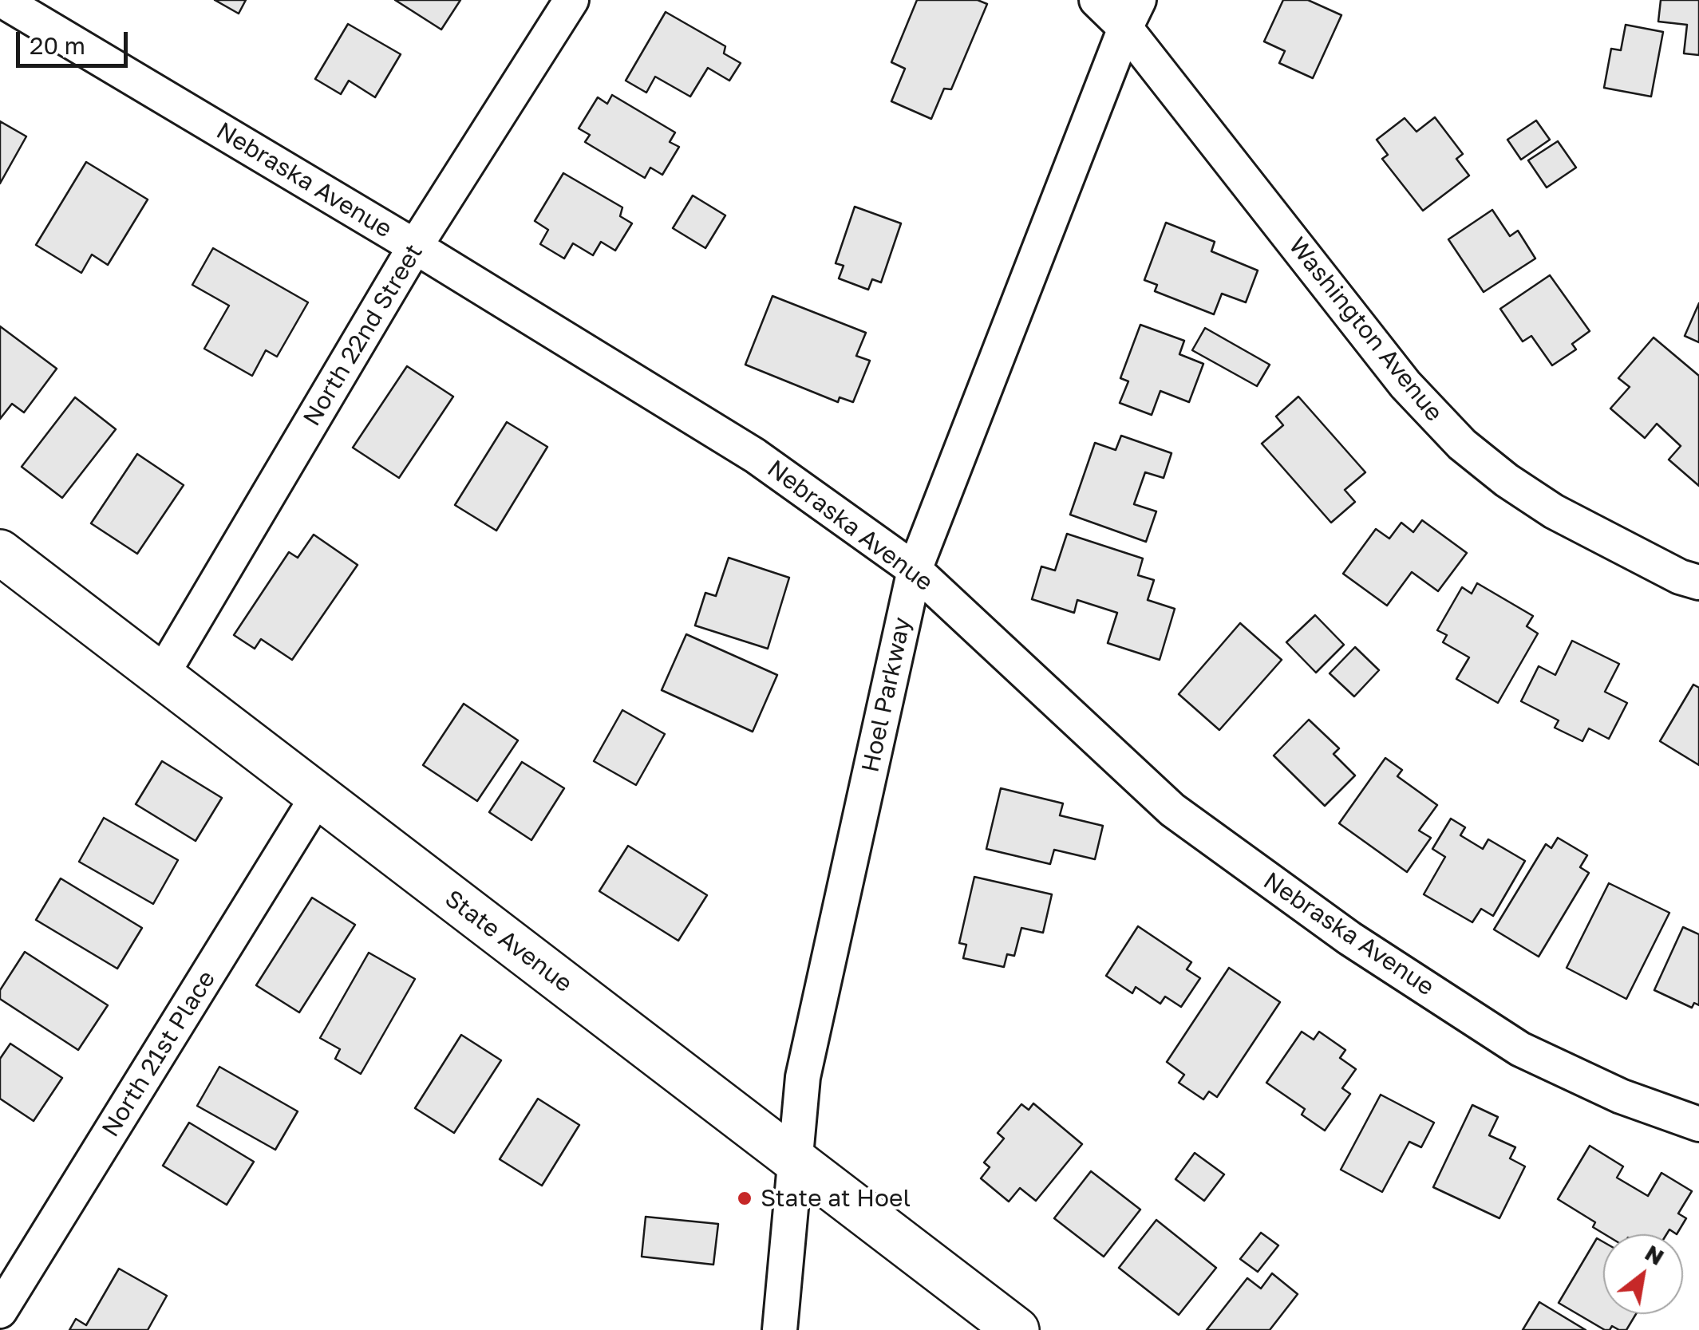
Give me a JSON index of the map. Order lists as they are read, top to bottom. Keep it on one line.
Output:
{"streets":{"main road":["State Avenue"],"street":["Nebraska Avenue","Washington Avenue","North 22nd Street","Hoel Parkway","North 21st Place"]},"crossings":[["Nebraska Avenue","North 22nd Street"],["Nebraska Avenue","Hoel Parkway"],["Washington Avenue","Hoel Parkway"],["North 22nd Street","State Avenue"],["Hoel Parkway","State Avenue"],["State Avenue","North 21st Place"]],"places":["State at Hoel"],"scale_bar":"20 m","north":"top right"}
